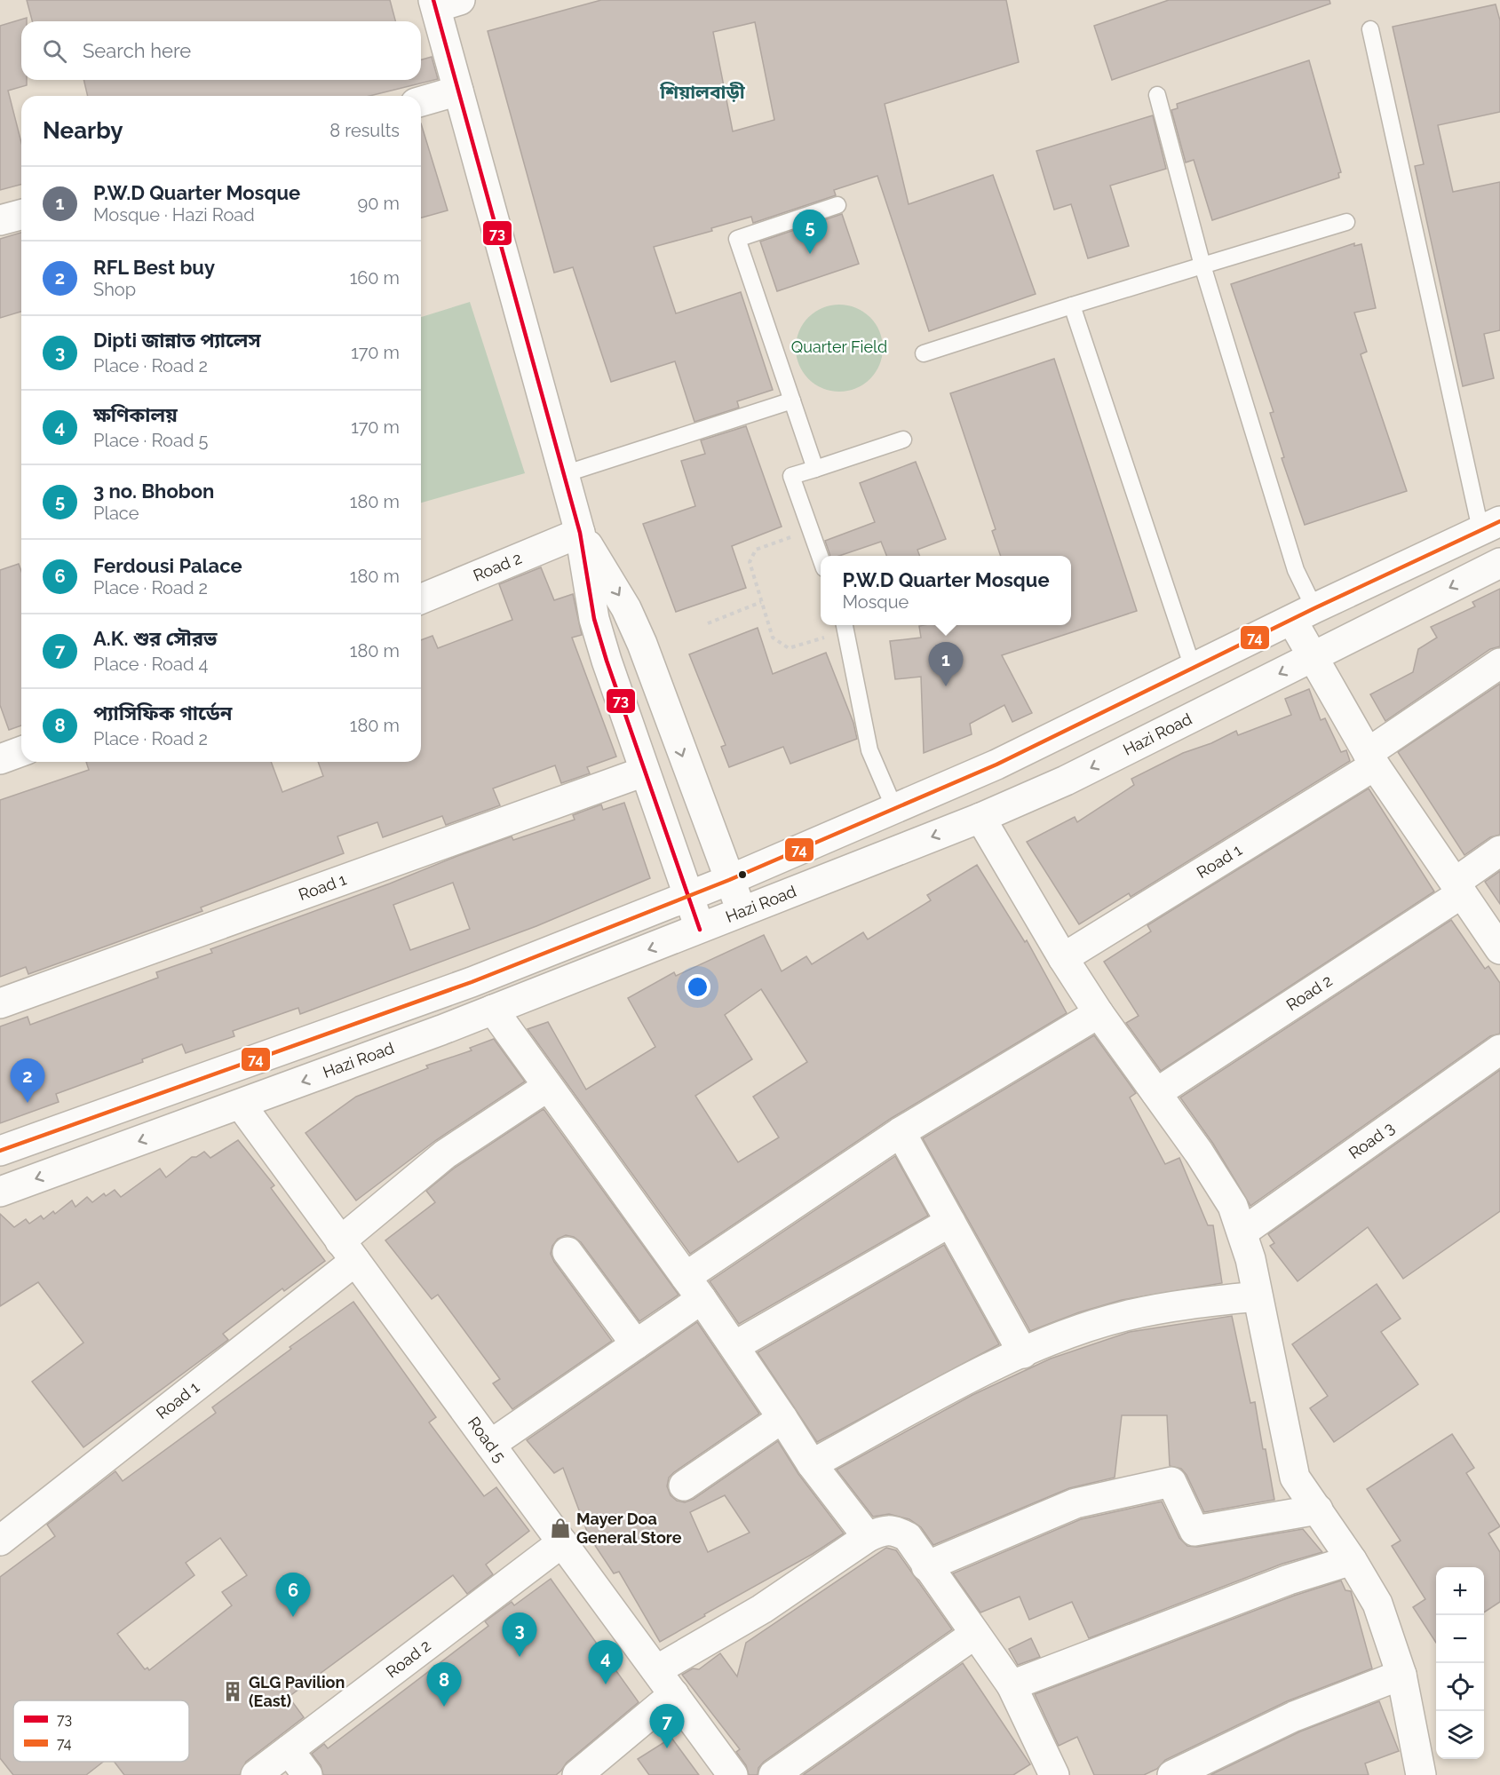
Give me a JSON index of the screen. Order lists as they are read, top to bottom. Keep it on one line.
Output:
{"streets":{"street":["Road 2","Hazi Road","Road 1","Road 3","Road 5"]},"crossings":[["Road 2","Road 5"],["Hazi Road","Road 5"],["Road 1","Road 5"]],"districts":["শিয়ালবাড়ী"],"parks":["Quarter Field"],"places":{"shop":["Mayer Doa General Store"],"building":["GLG Pavilion (East)"]},"lines":["transit line 73","transit line 74"],"legend":["73","74"],"page":{"search":"Search here","heading":["Nearby","8 results"],"list":[{"mark":"1","name":"P.W.D Quarter Mosque","note":"Mosque · Hazi Road","value":"90 m"},{"mark":"2","name":"RFL Best buy","note":"Shop","value":"160 m"},{"mark":"3","name":"Dipti জান্নাত প্যালেস","note":"Place · Road 2","value":"170 m"},{"mark":"4","name":"ক্ষণিকালয়","note":"Place · Road 5","value":"170 m"},{"mark":"5","name":"3 no. Bhobon","note":"Place","value":"180 m"},{"mark":"6","name":"Ferdousi Palace","note":"Place · Road 2","value":"180 m"},{"mark":"7","name":"A.K. শুর সৌরভ","note":"Place · Road 4","value":"180 m"},{"mark":"8","name":"প্যাসিফিক গার্ডেন","note":"Place · Road 2","value":"180 m"}],"pins":["5","1","2","6","3","4","8","7"],"popup":["P.W.D Quarter Mosque","Mosque"],"map_buttons":["+","−"]}}
